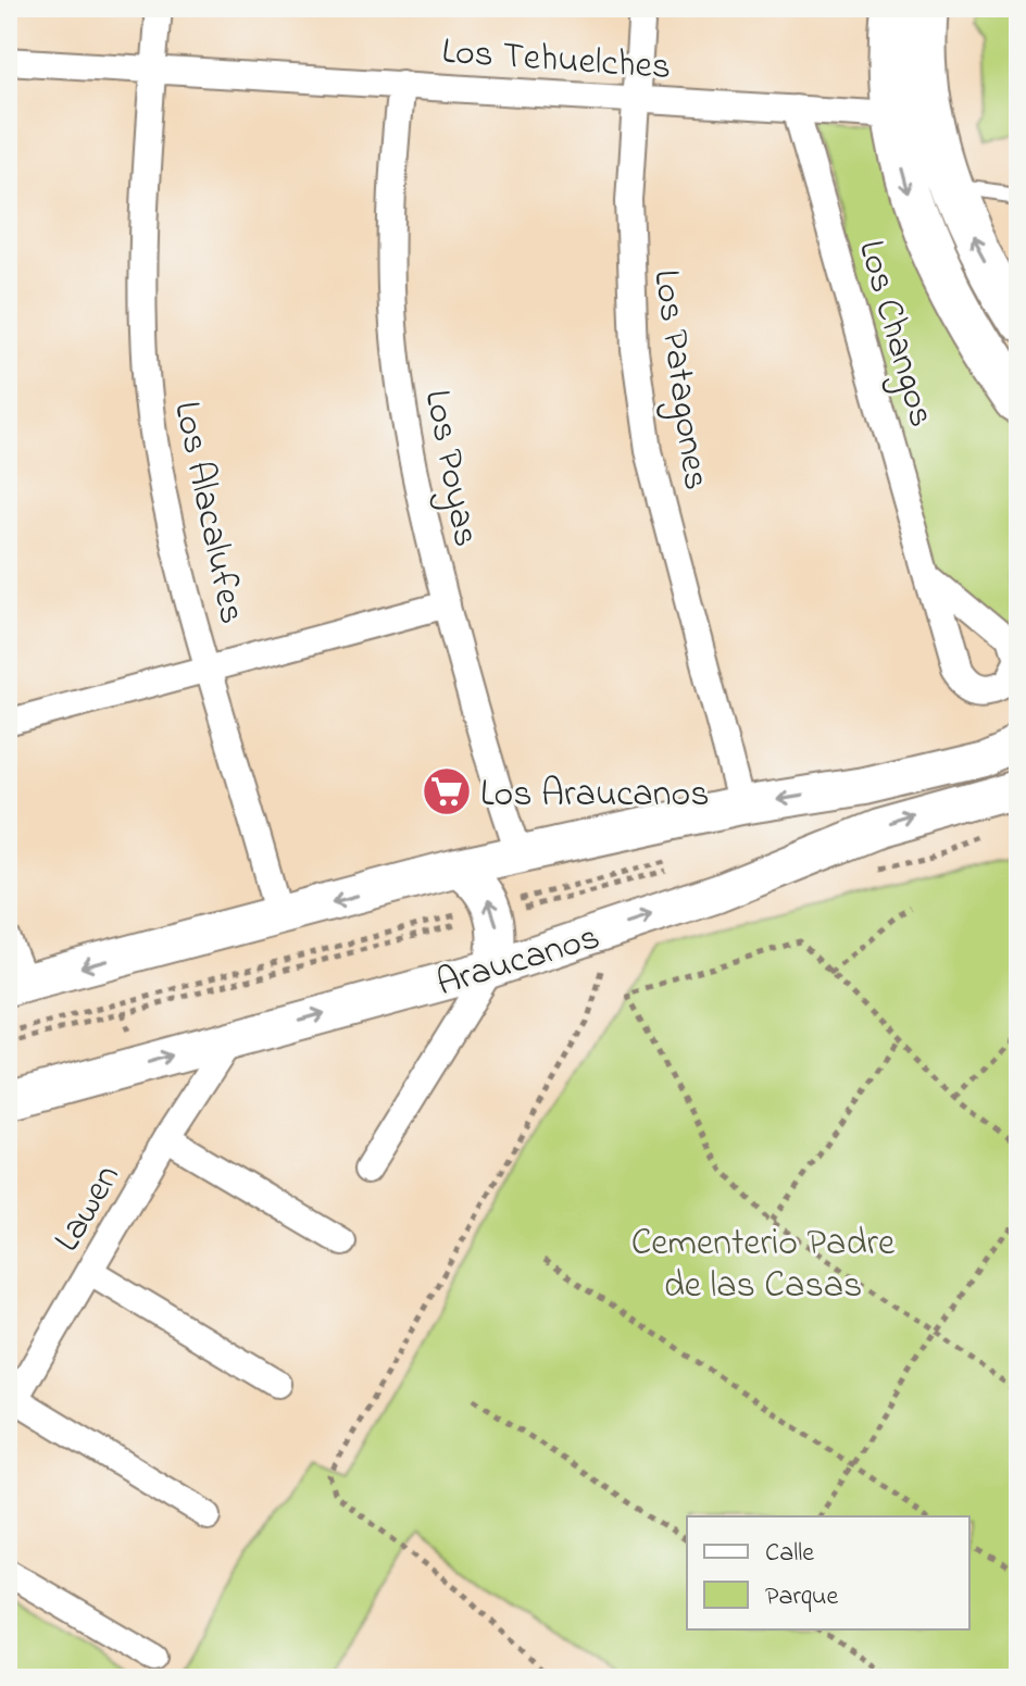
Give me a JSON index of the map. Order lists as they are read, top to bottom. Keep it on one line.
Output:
{"streets":{"main road":["Araucanos"],"street":["Los Tehuelches","Los Changos","Los Patagones","Los Poyas","Los Alacalufes","Lawen"]},"crossings":[["Los Tehuelches","Los Changos"],["Los Tehuelches","Los Patagones"],["Los Tehuelches","Los Poyas"],["Los Tehuelches","Los Alacalufes"],["Araucanos","Lawen"]],"parks":["Cementerio Padre de las Casas"],"places":{"supermarket":["Los Araucanos"]},"legend":["Calle","Parque"]}
